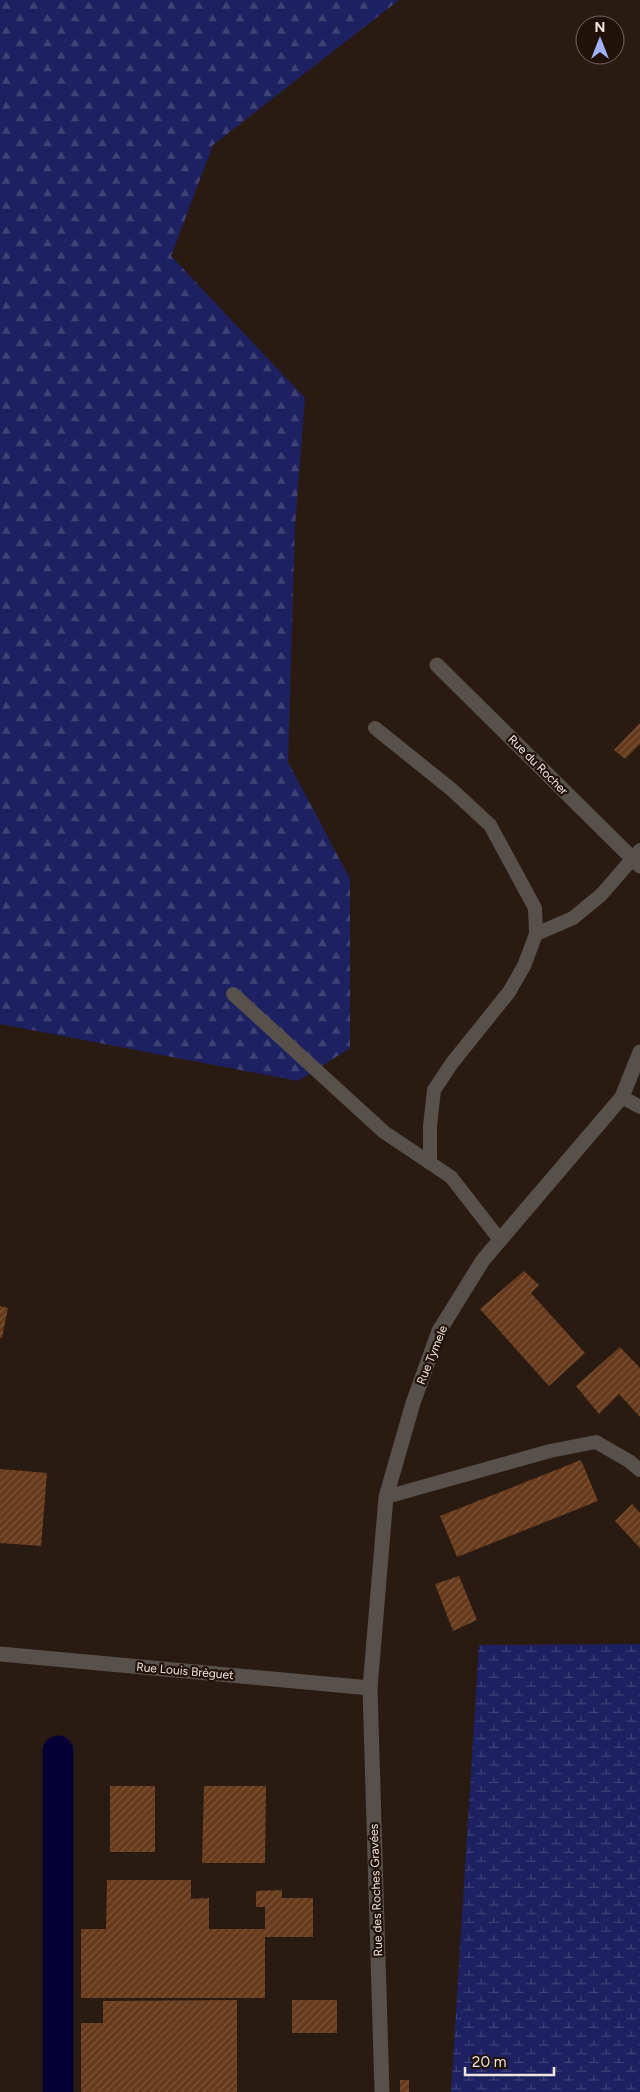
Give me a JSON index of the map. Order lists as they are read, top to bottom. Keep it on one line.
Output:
{"streets":{"street":["Rue du Rocher","Rue Tymele","Rue Louis Brèguet","Rue des Roches Gravées"]},"crossings":[["Rue Tymele","Rue Louis Brèguet"],["Rue Tymele","Rue des Roches Gravées"],["Rue Louis Brèguet","Rue des Roches Gravées"]],"scale_bar":"20 m","north":"top"}
